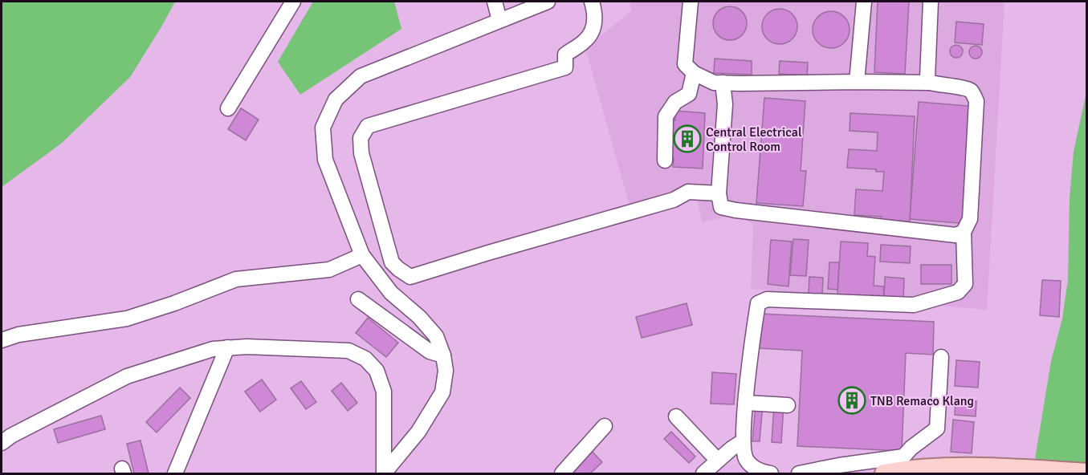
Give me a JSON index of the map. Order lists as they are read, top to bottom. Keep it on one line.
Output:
{"places":{"building":["Central Electrical Control Room","TNB Remaco Klang"]}}
